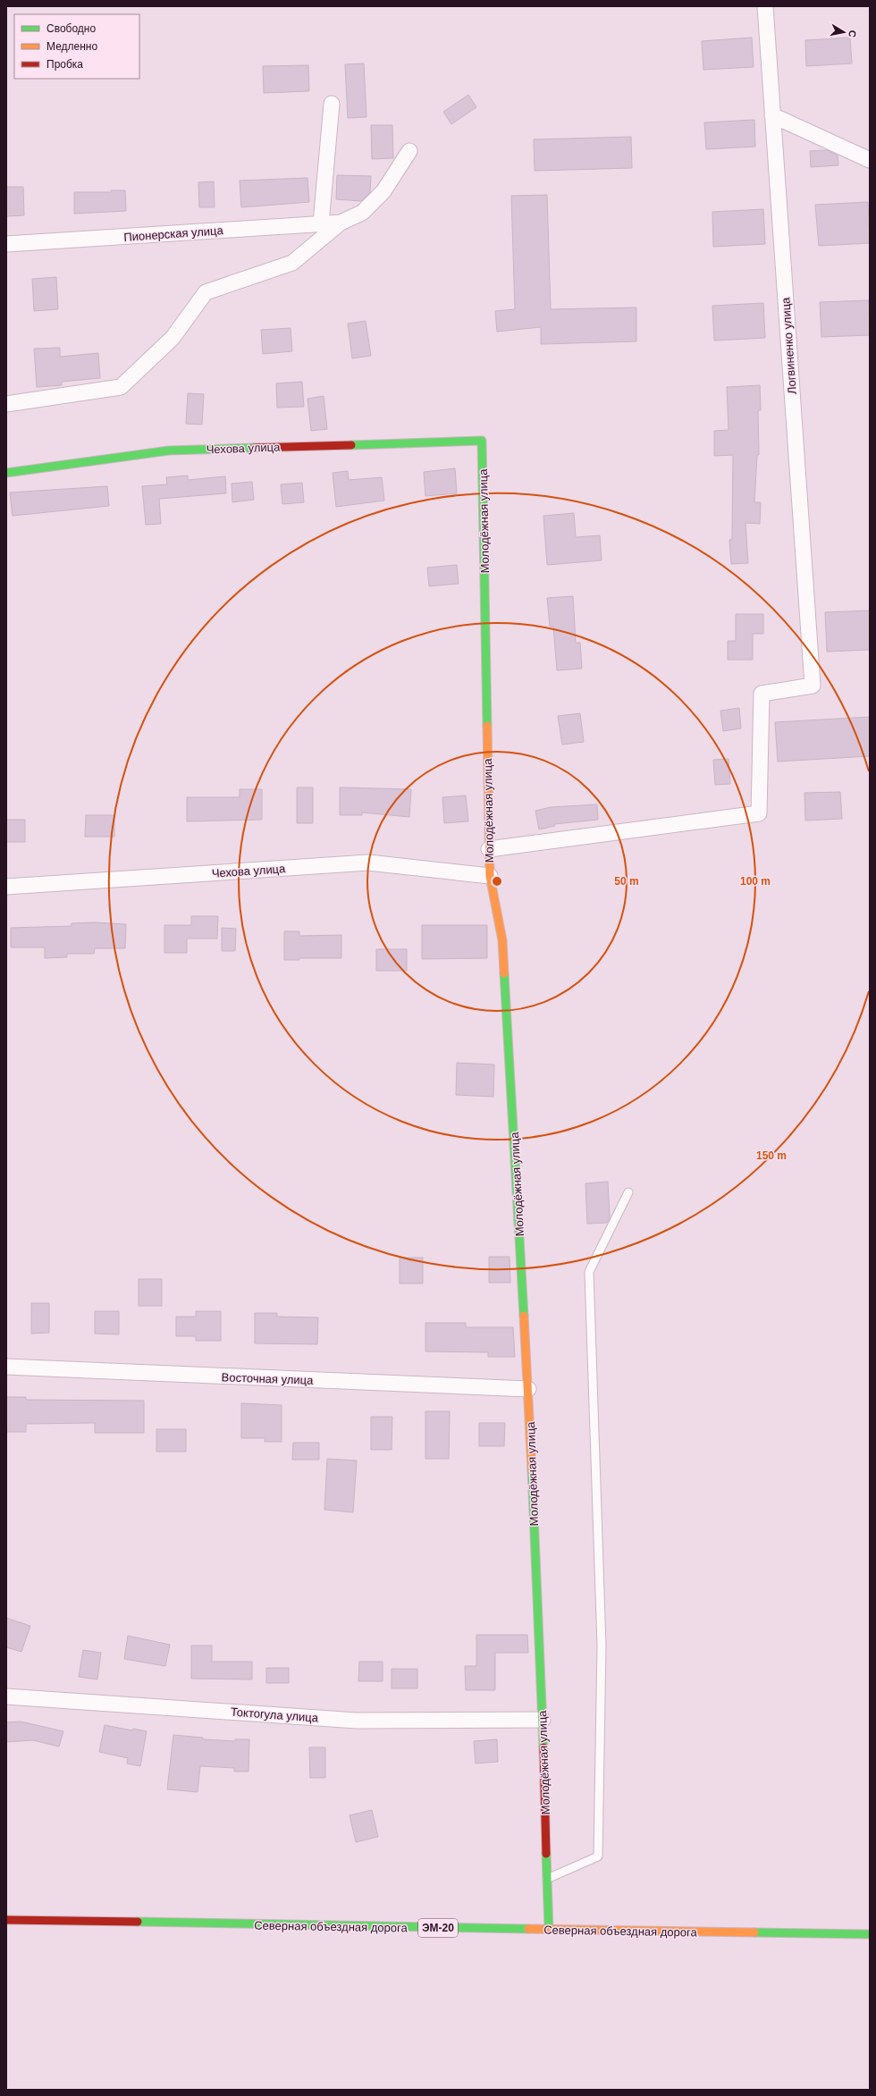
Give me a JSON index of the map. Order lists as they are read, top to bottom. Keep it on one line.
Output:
{"streets":{"street":["Пионерская улица","Логвиненко улица","Чехова улица","Молодёжная улица","Восточная улица","Токтогула улица","Северная объездная дорога","ЭМ-20"]},"crossings":[["Логвиненко улица","Молодёжная улица"],["Чехова улица","Молодёжная улица"],["Молодёжная улица","Восточная улица"],["Молодёжная улица","Токтогула улица"],["Молодёжная улица","Северная объездная дорога"]],"legend":["Свободно","Медленно","Пробка"],"north":"right","rings":["50 m","100 m","150 m"]}
